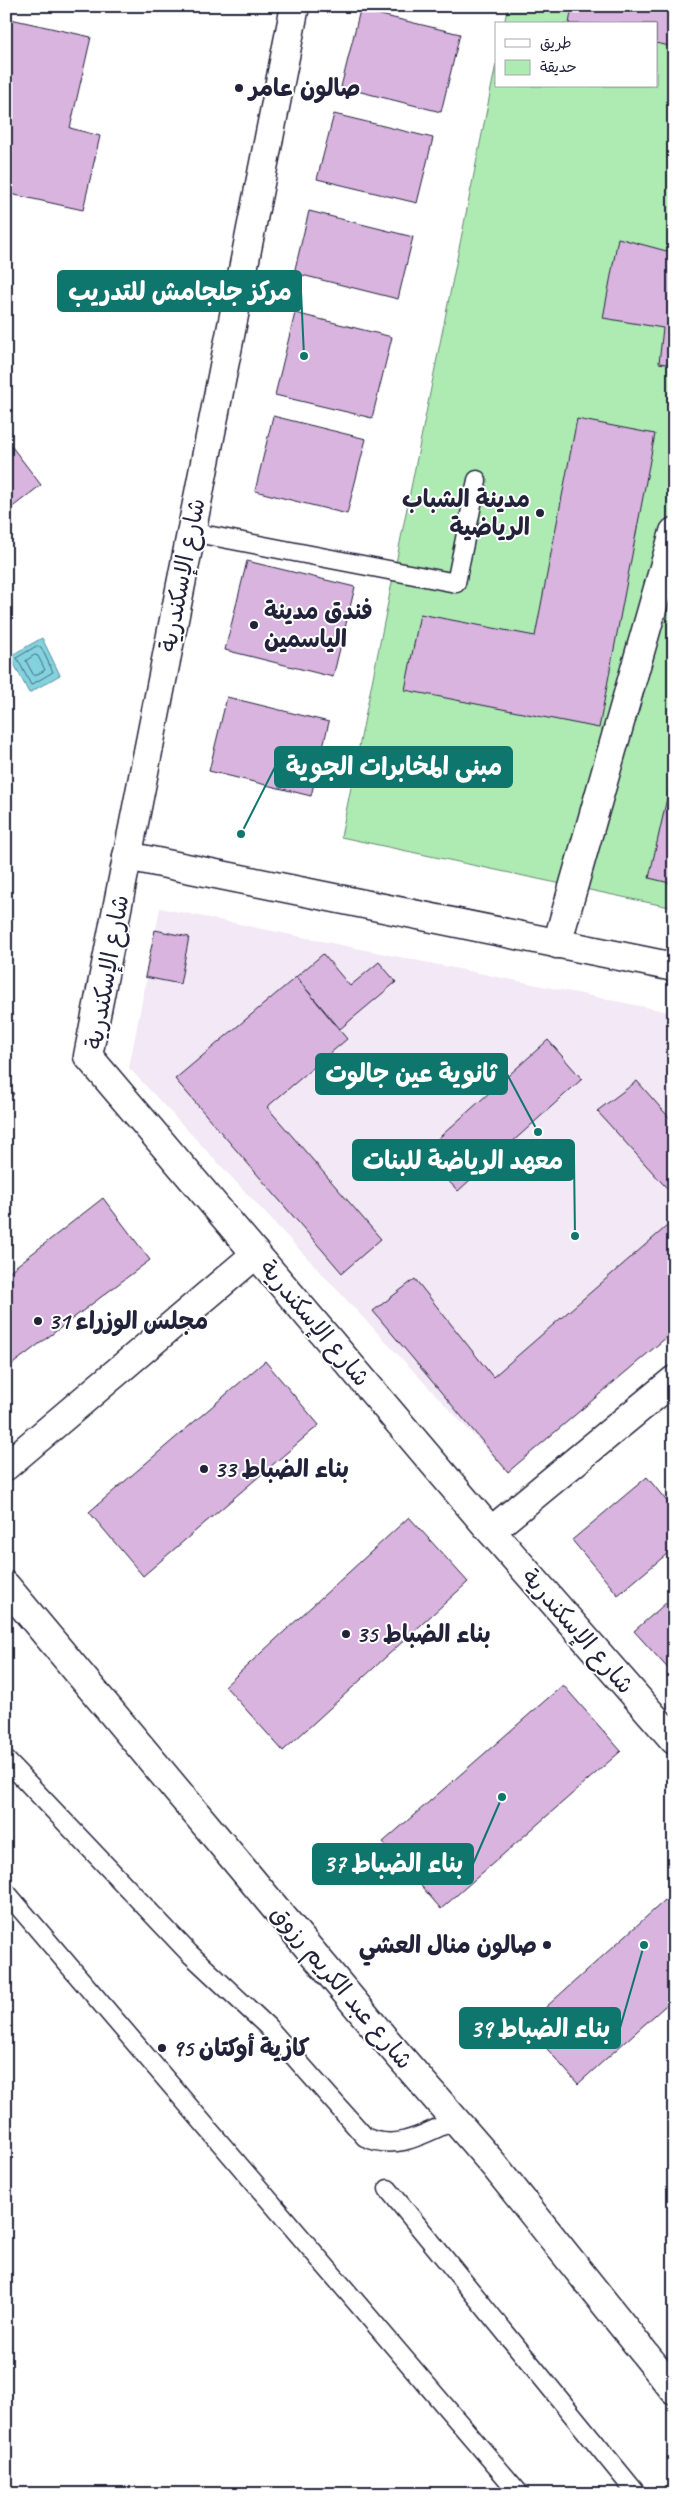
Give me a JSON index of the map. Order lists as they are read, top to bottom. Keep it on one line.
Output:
{"streets":{"street":["شارع الإسكندرية","شارع عبد الكريم رزوق"]},"places":["صالون عامر","مركز جلجامش للتدريب","مدينة الشباب الرياضية","فندق مدينة الياسمين","مبنى المخابرات الجوية","ثانوية عين جالوت","معهد الرياضة للبنات","مجلس الوزراء 31","بناء الضباط 33","بناء الضباط 35","بناء الضباط 37","صالون منال العشي","بناء الضباط 39","كازية أوكتان 95"],"legend":["طريق","حديقة"]}
